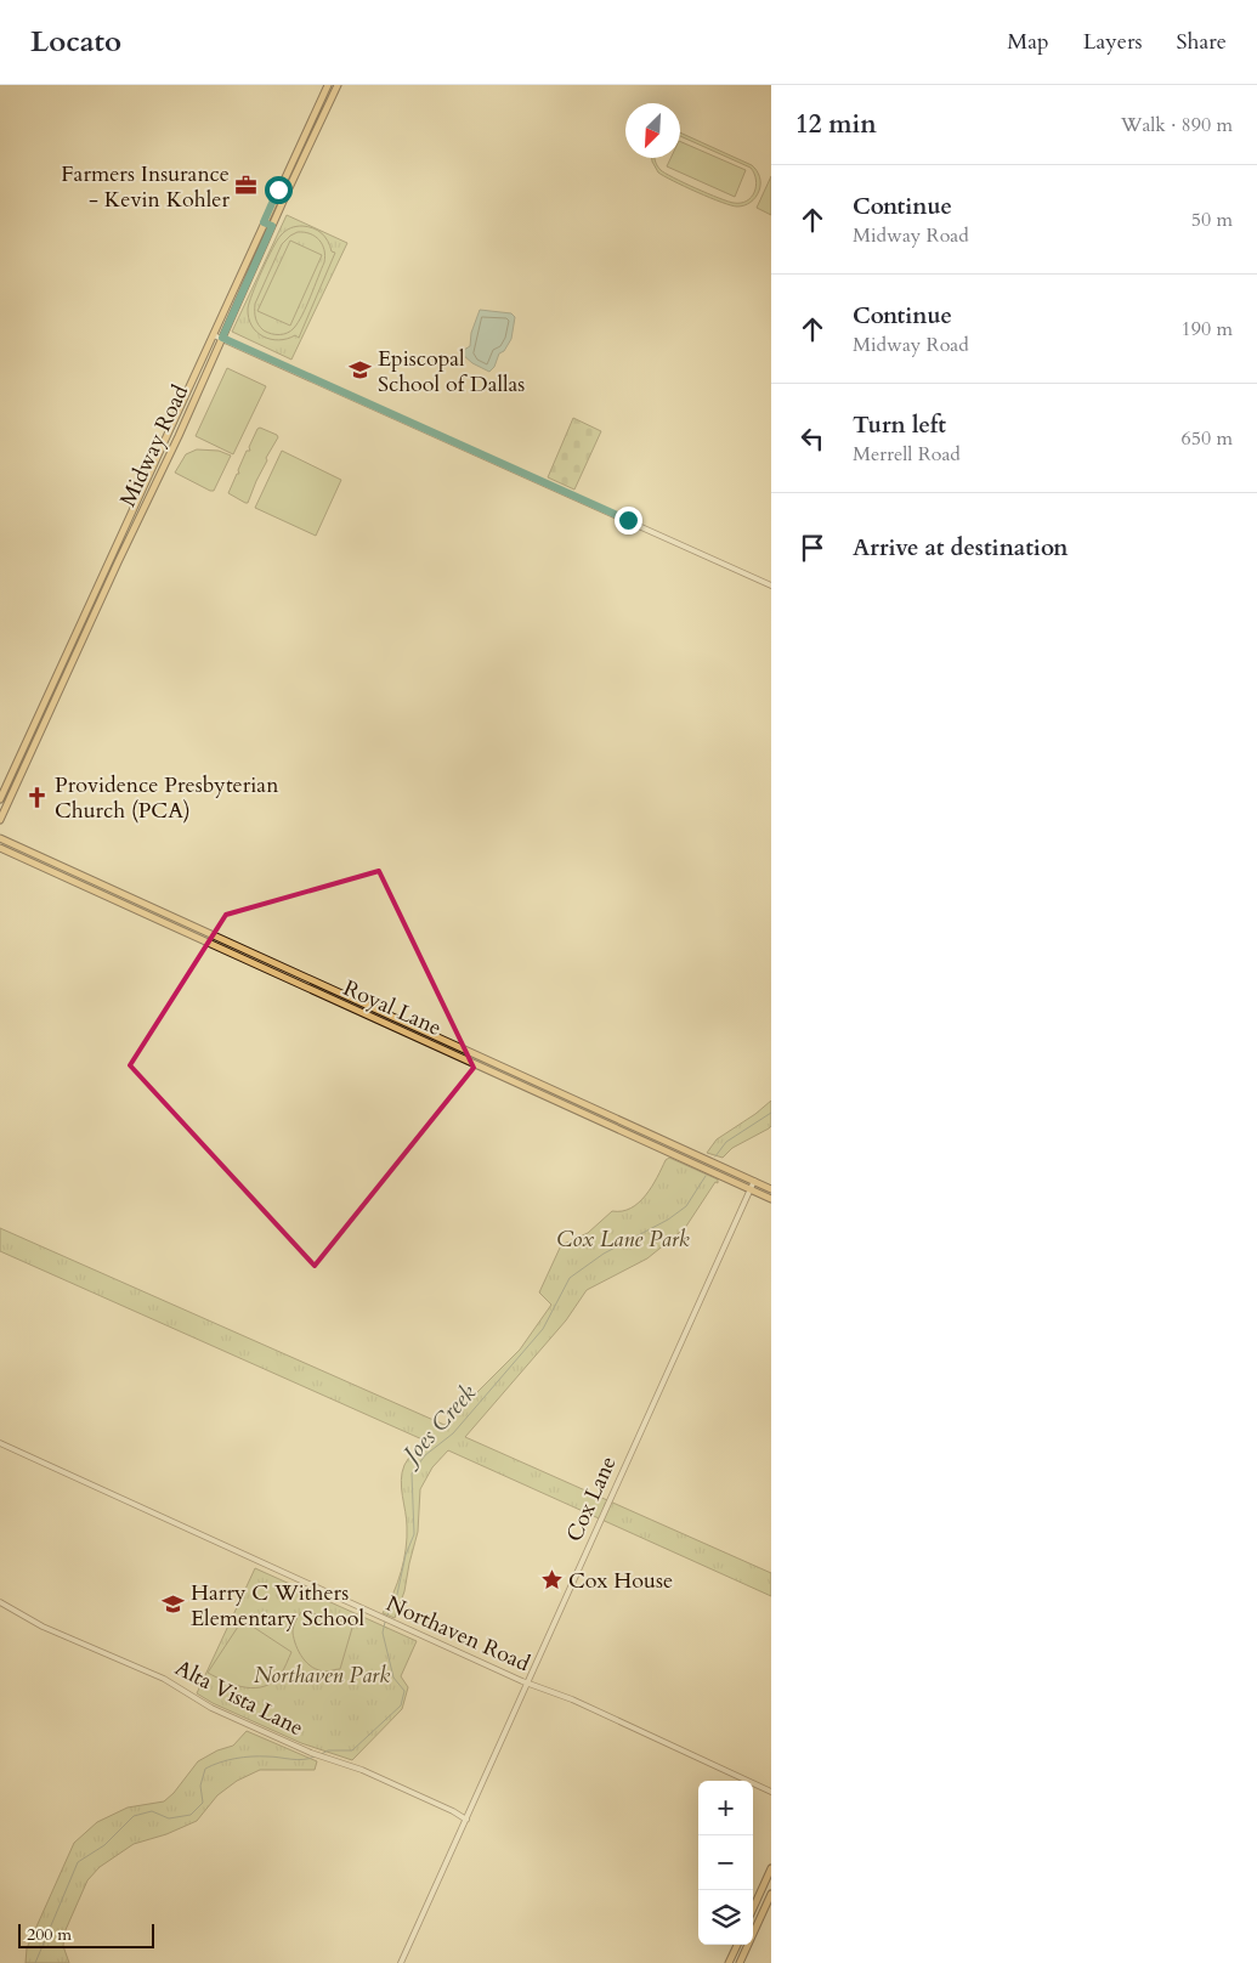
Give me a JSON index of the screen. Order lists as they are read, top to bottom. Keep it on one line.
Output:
{"streets":{"main road":["Midway Road","Royal Lane"],"street":["Cox Lane","Northaven Road","Alta Vista Lane"]},"crossings":[["Royal Lane","Cox Lane"],["Cox Lane","Northaven Road"],["Cox Lane","Alta Vista Lane"]],"water":["Joes Creek"],"parks":["Cox Lane Park","Northaven Park"],"places":{"office":["Farmers Insurance - Kevin Kohler"],"school or university":["Episcopal School of Dallas","Harry C Withers Elementary School"],"church":["Providence Presbyterian Church (PCA)"],"place":["Cox House"]},"scale_bar":"200 m","north":"bottom left","page":{"header":"Locato","nav":["Map","Layers","Share"],"heading":["12 min","Walk · 890 m"],"list":[["Continue","Midway Road","50 m"],["Continue","Midway Road","190 m"],["Turn left","Merrell Road","650 m"],"Arrive at destination"],"map_buttons":["+","−"],"scale":"200 m"}}
